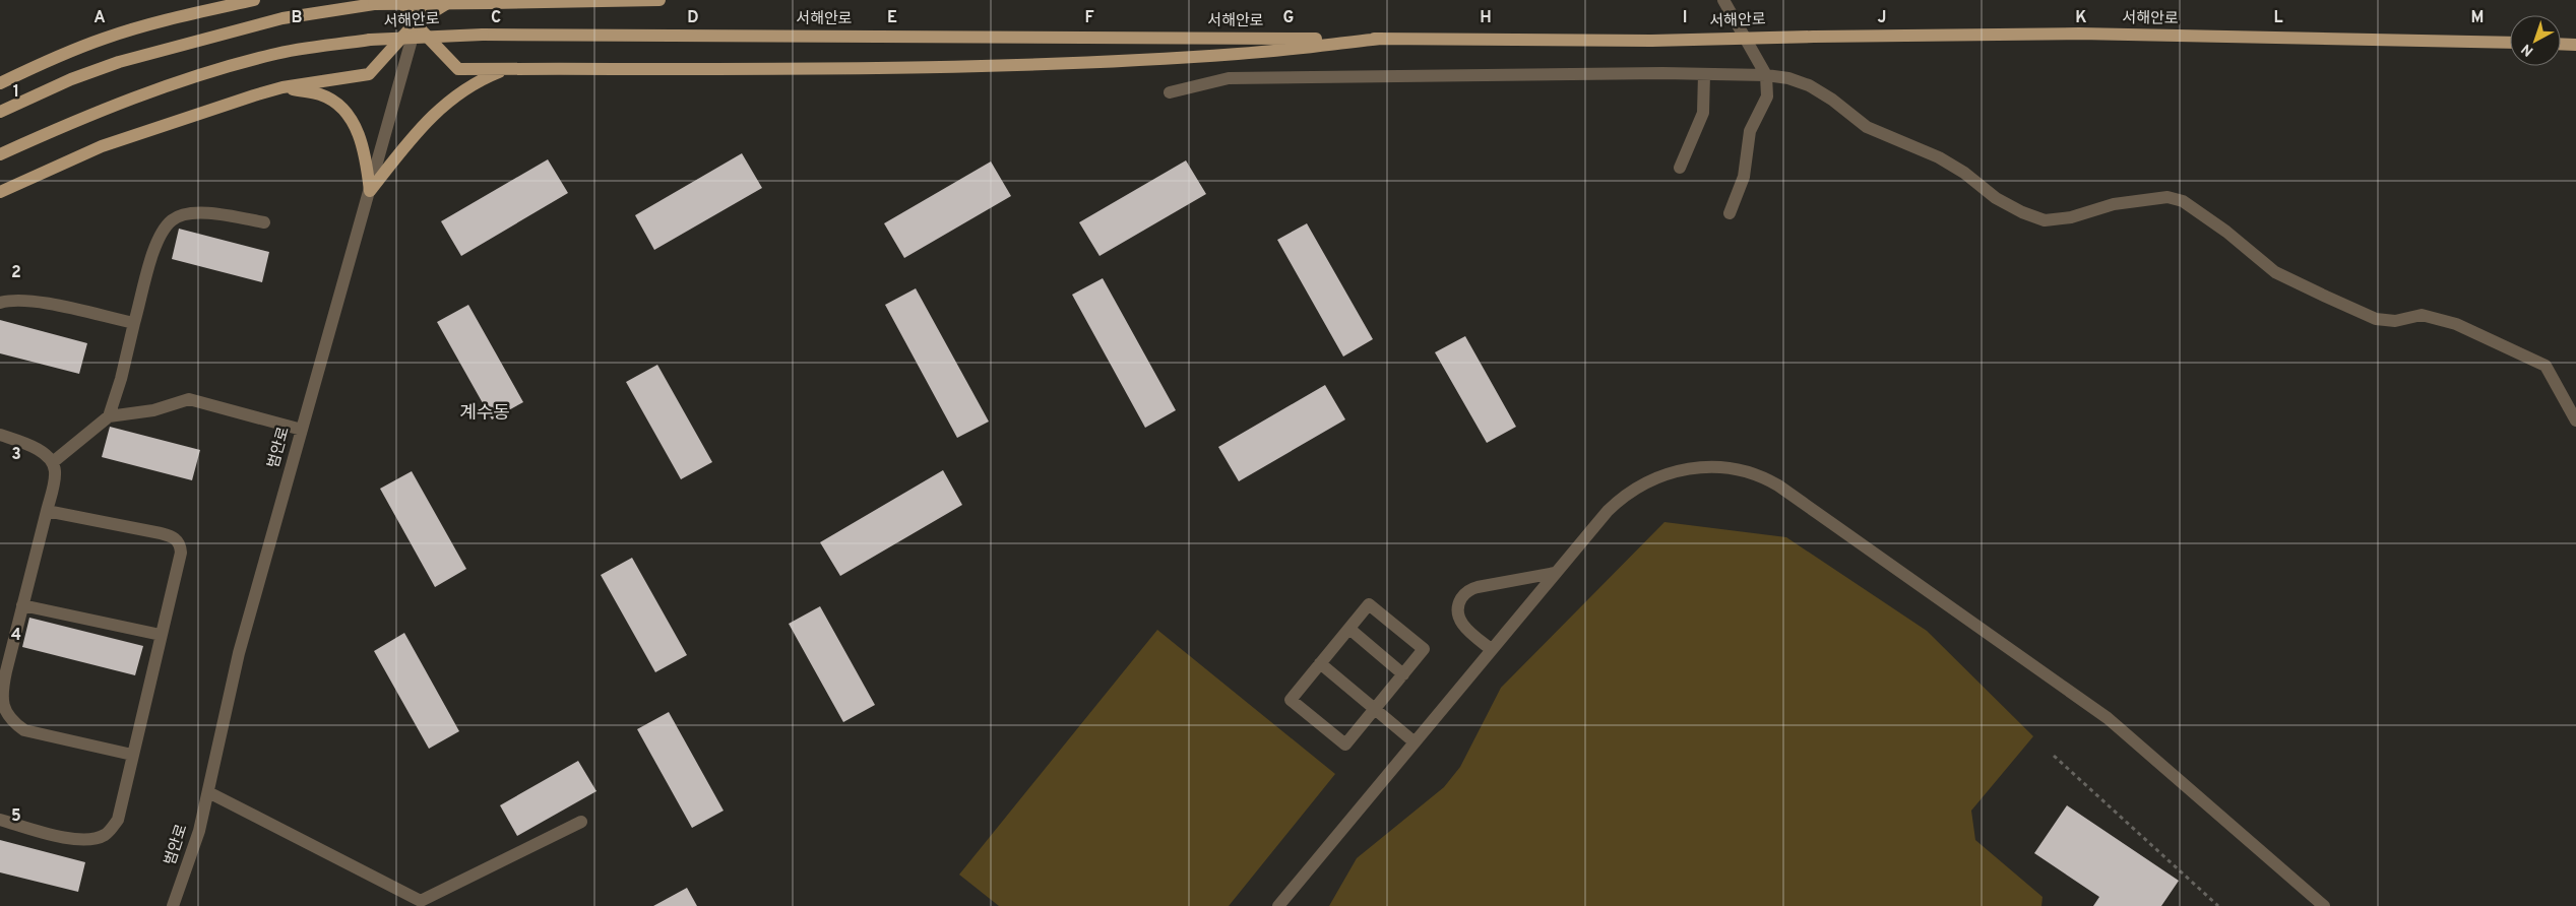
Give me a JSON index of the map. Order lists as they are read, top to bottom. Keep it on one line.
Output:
{"streets":{"main road":["서해안로"],"street":["범안로"]},"districts":["계수동"],"north":"bottom left","grid":{"columns":["A","B","C","D","E","F","G","H","I","J","K","L","M"],"rows":["1","2","3","4","5"]}}
